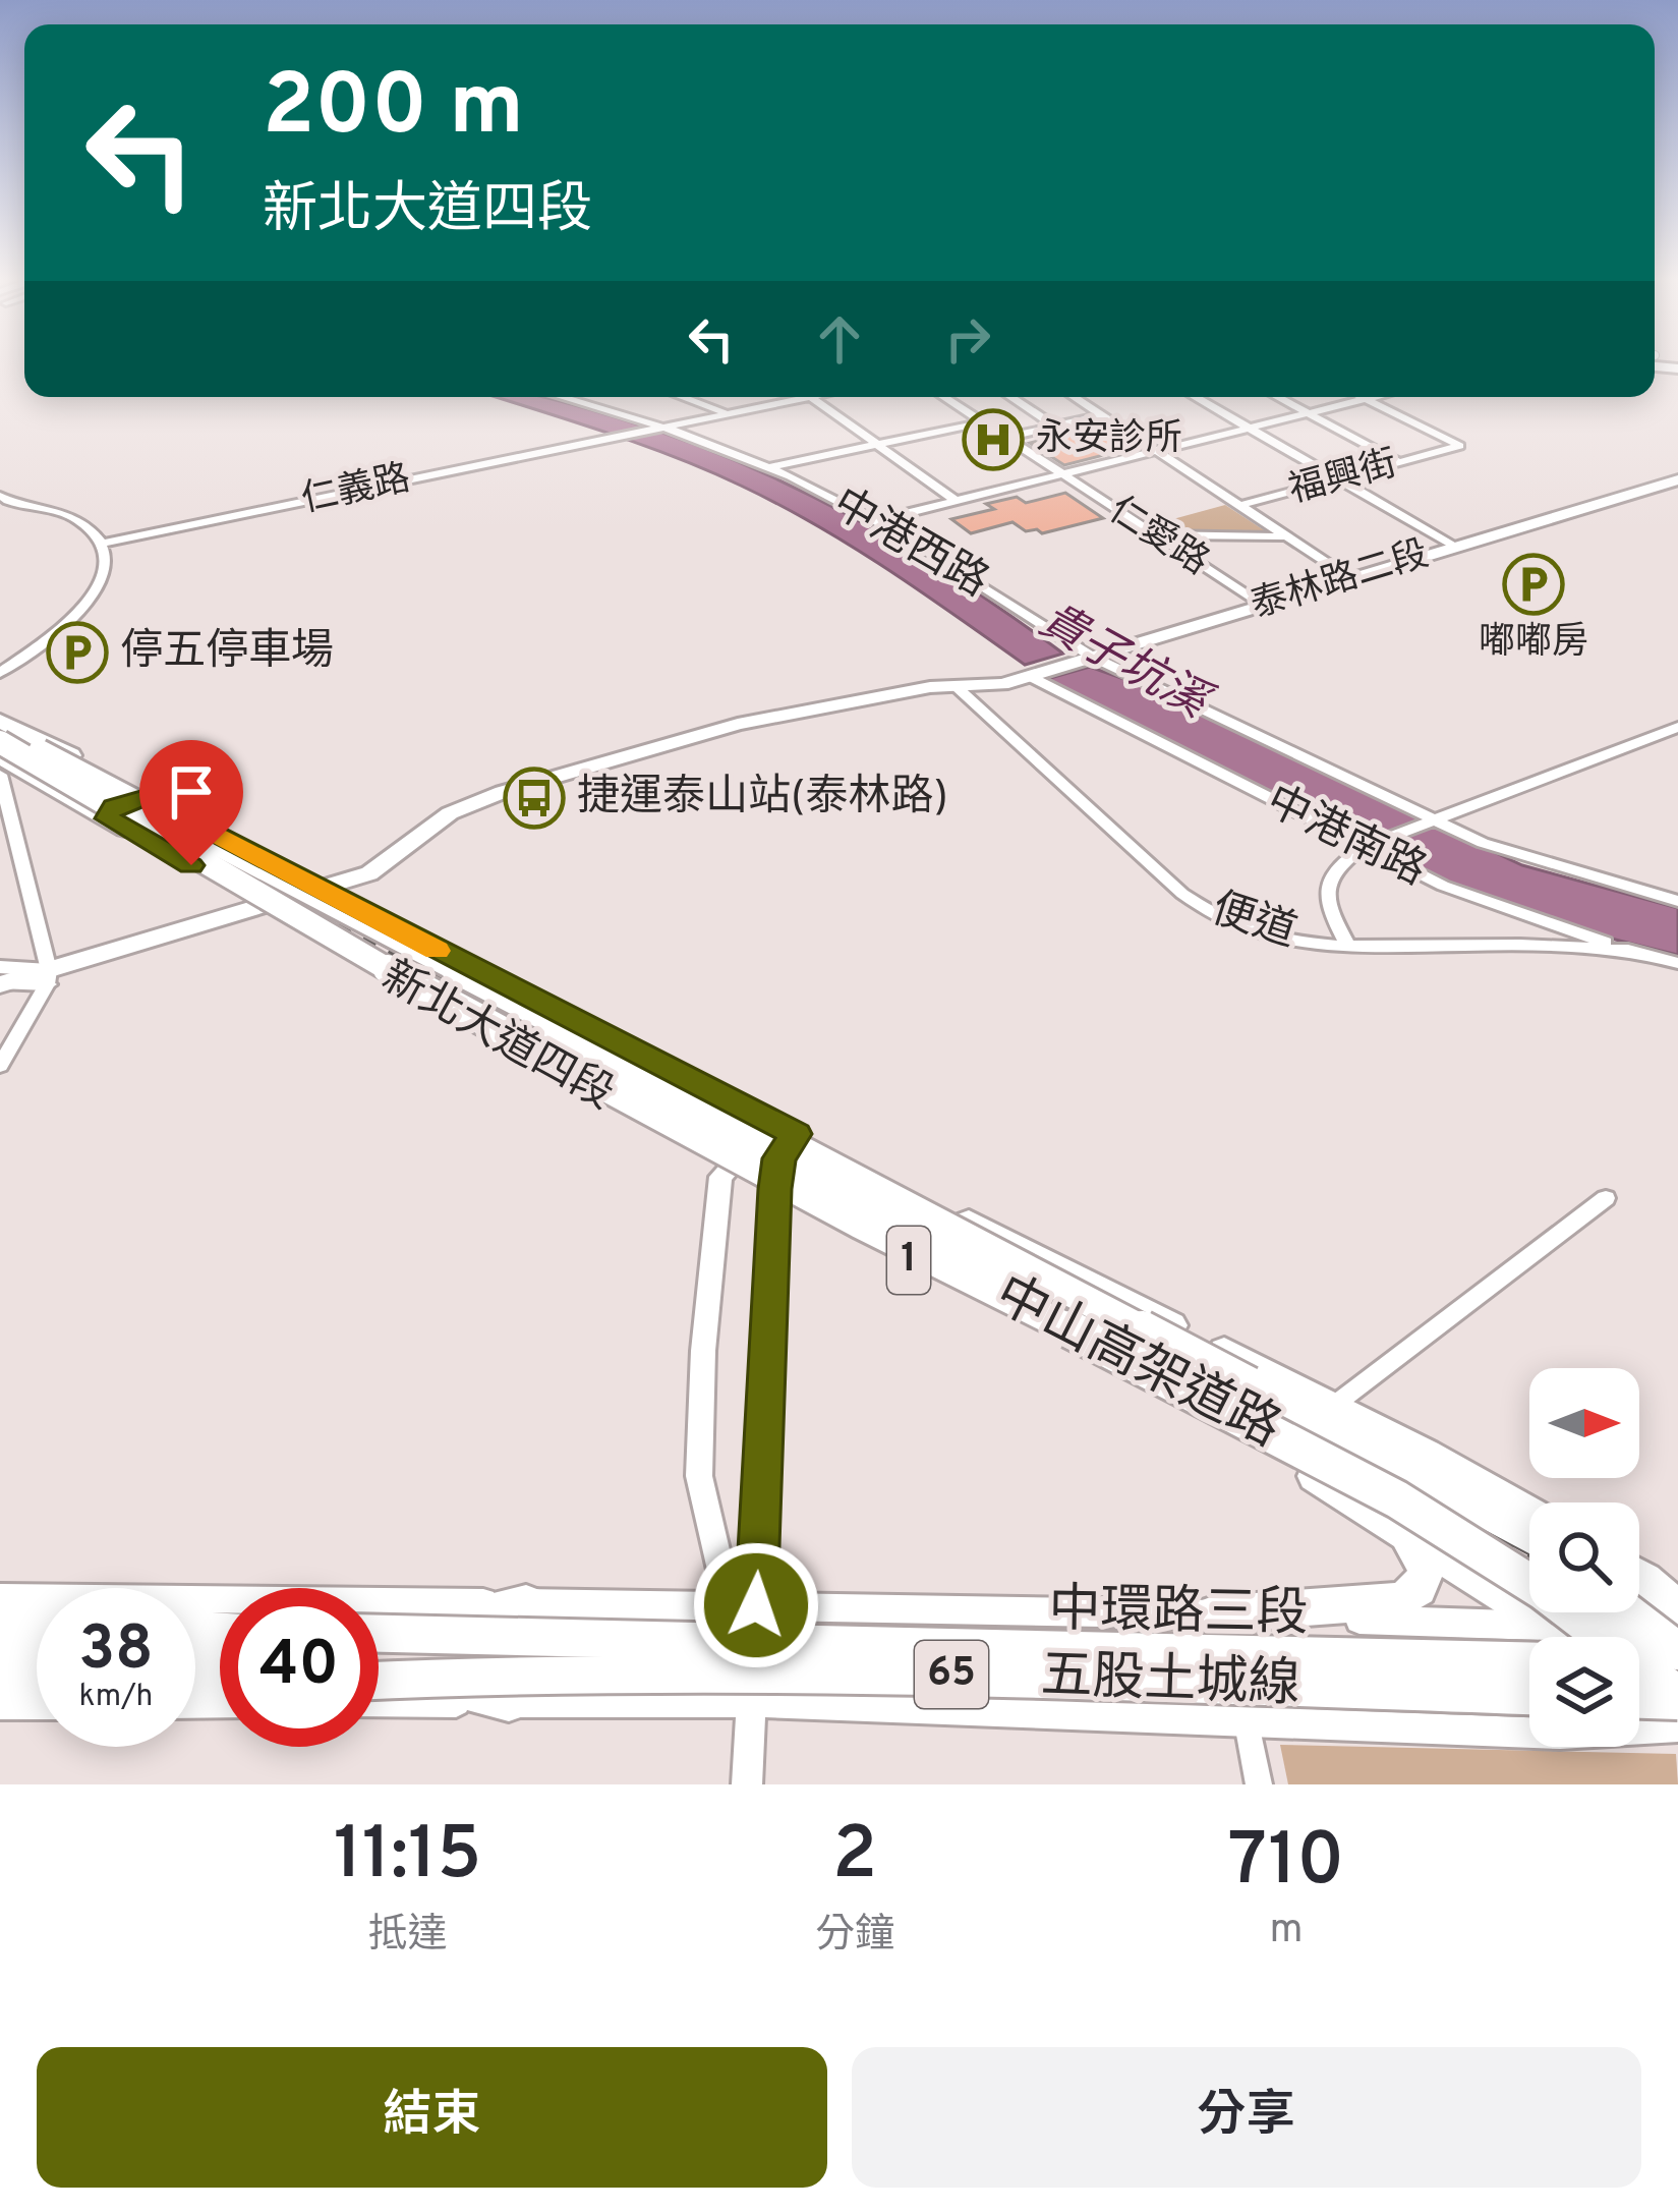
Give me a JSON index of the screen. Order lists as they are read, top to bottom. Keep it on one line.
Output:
{"streets":{"main road":["泰林路二段","新北大道四段","1","中山高架道路","65","五股土城線"],"street":["福興街","仁義路","仁愛路","中港西路","中港南路","便道","中環路三段"]},"crossings":[["仁義路","中港西路"],["仁愛路","泰林路二段"],["中港西路","泰林路二段"],["泰林路二段","中港南路"],["泰林路二段","便道"],["中港南路","便道"],["新北大道四段","1"],["新北大道四段","中山高架道路"],["新北大道四段","中環路三段"],["新北大道四段","五股土城線"],["中環路三段","五股土城線"]],"water":["貴子坑溪"],"places":{"hospital":["永安診所"],"parking":["嘟嘟房","停五停車場"],"bus stop":["捷運泰山站(泰林路)"]},"north":"right","page":{"turn":["200 m","新北大道四段"],"speed":"38 km/h","limit":"40","eta":["11:15","抵達","2","分鐘","710","m"],"buttons":["結束","分享"]}}
